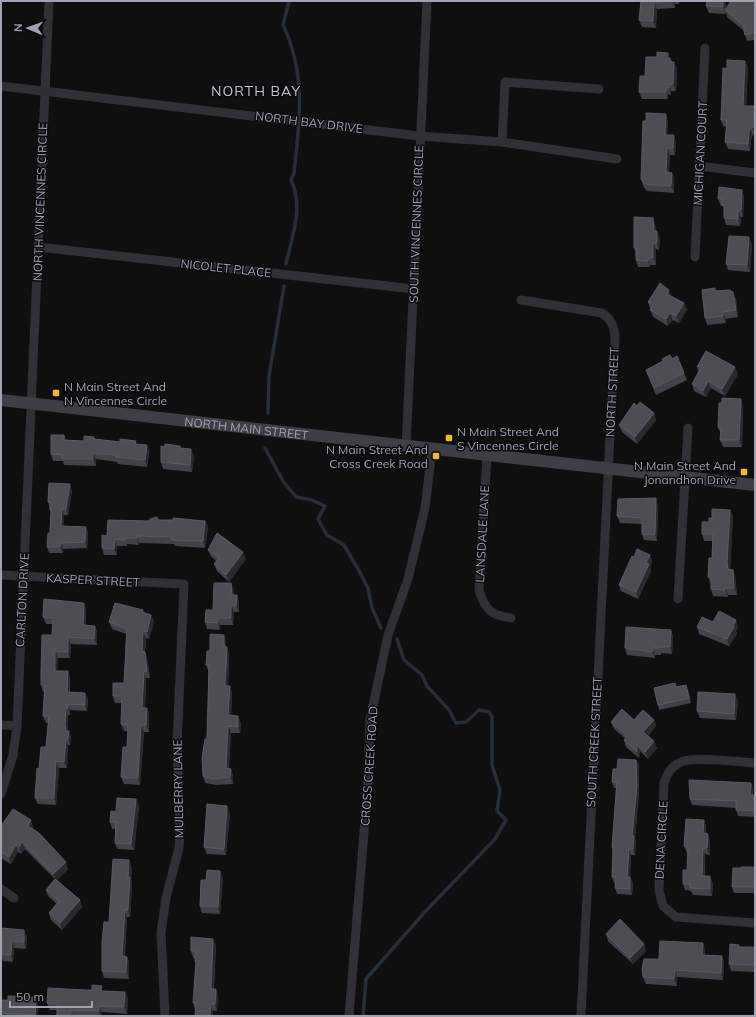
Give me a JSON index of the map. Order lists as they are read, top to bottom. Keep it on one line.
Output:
{"streets":{"main road":["NORTH MAIN STREET"],"street":["NORTH BAY DRIVE","MICHIGAN COURT","NORTH VINCENNES CIRCLE","SOUTH VINCENNES CIRCLE","NICOLET PLACE","NORTH STREET","LANSDALE LANE","KASPER STREET","CARLTON DRIVE","SOUTH CREEK STREET","CROSS CREEK ROAD","MULBERRY LANE","DENA CIRCLE"]},"crossings":[["NORTH BAY DRIVE","NORTH VINCENNES CIRCLE"],["NORTH BAY DRIVE","SOUTH VINCENNES CIRCLE"],["NORTH VINCENNES CIRCLE","NICOLET PLACE"],["NORTH VINCENNES CIRCLE","NORTH MAIN STREET"],["NORTH VINCENNES CIRCLE","CARLTON DRIVE"],["SOUTH VINCENNES CIRCLE","NICOLET PLACE"],["SOUTH VINCENNES CIRCLE","NORTH MAIN STREET"],["NORTH STREET","NORTH MAIN STREET"],["NORTH STREET","SOUTH CREEK STREET"],["NORTH MAIN STREET","LANSDALE LANE"],["NORTH MAIN STREET","CARLTON DRIVE"],["NORTH MAIN STREET","SOUTH CREEK STREET"],["NORTH MAIN STREET","CROSS CREEK ROAD"],["KASPER STREET","CARLTON DRIVE"],["KASPER STREET","MULBERRY LANE"]],"districts":["NORTH BAY"],"places":{"transit":["N Main Street And N Vincennes Circle","N Main Street And S Vincennes Circle","N Main Street And Cross Creek Road","N Main Street And Jonandhon Drive"]},"scale_bar":"50 m","north":"left"}
